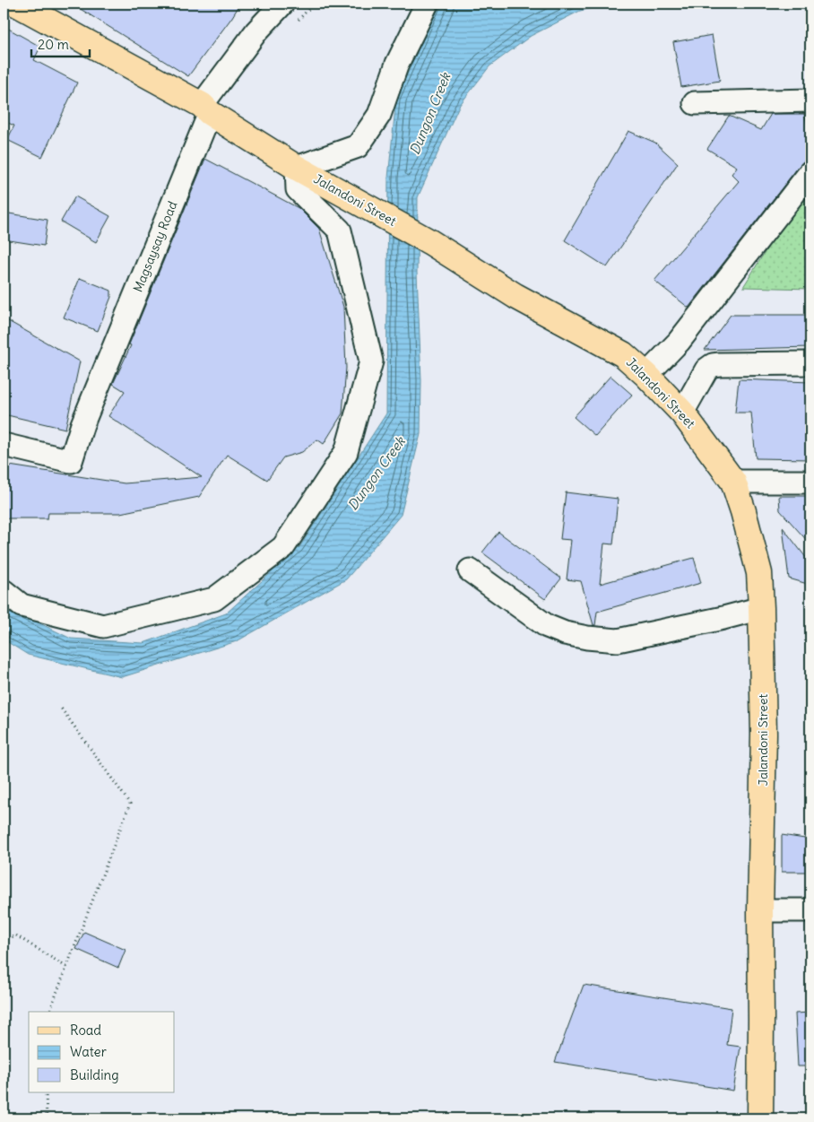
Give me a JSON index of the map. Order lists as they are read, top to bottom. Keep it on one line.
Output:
{"streets":{"main road":["Jalandoni Street"],"street":["Magsaysay Road"]},"crossings":[["Jalandoni Street","Magsaysay Road"]],"water":["Dungon Creek"],"legend":["Road","Water","Building"],"scale_bar":"20 m"}
